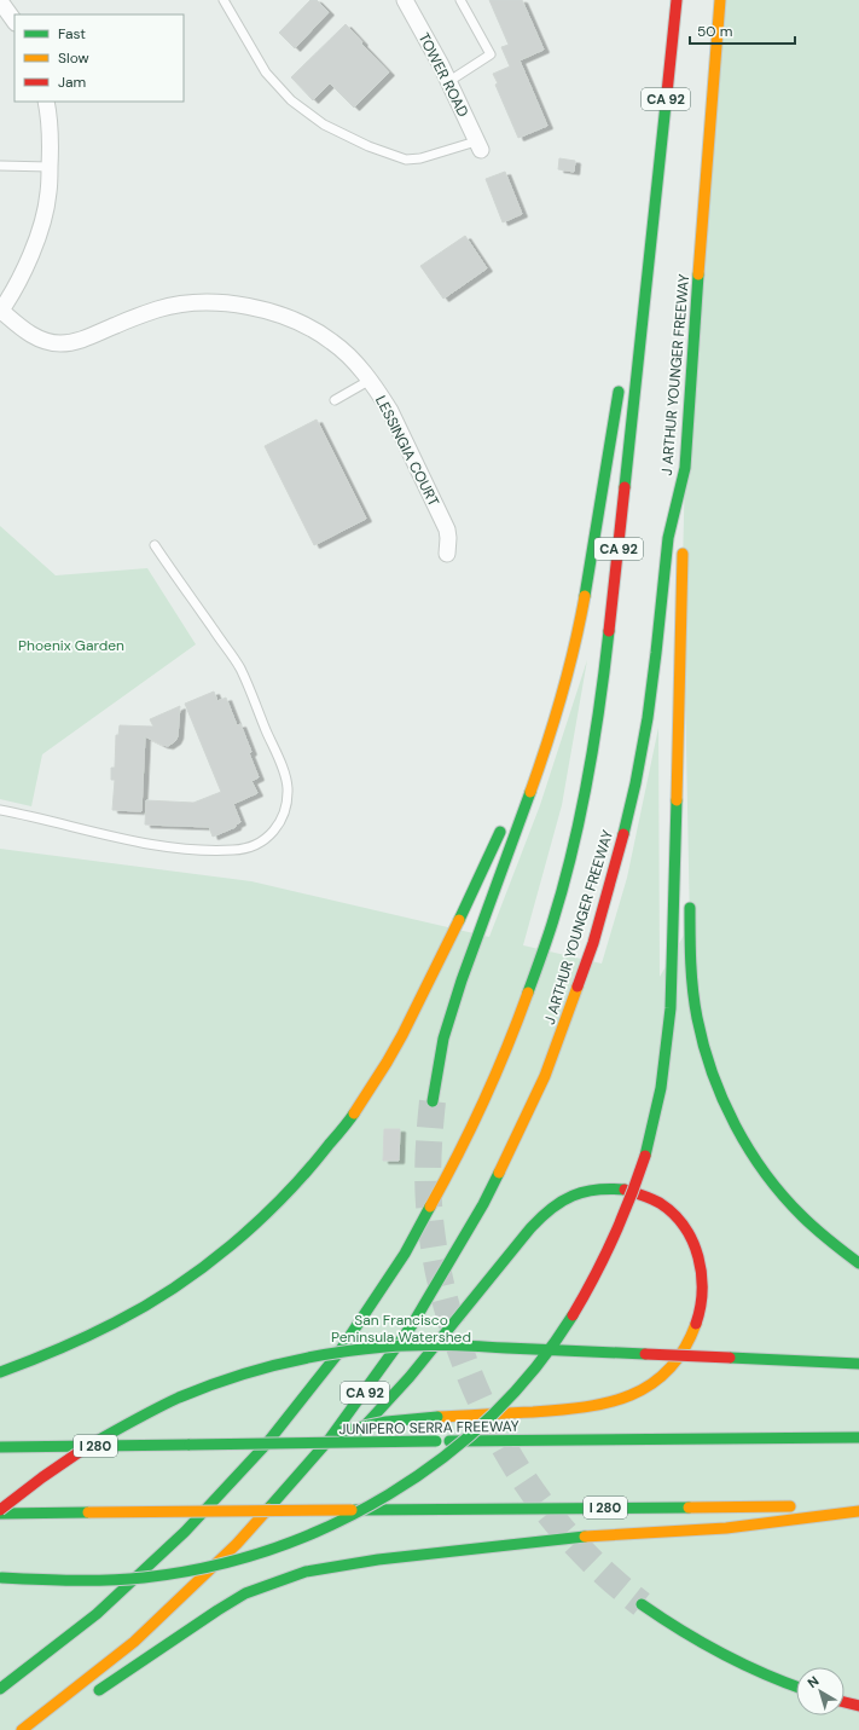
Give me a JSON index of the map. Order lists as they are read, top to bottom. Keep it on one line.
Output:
{"streets":{"highway":["CA 92","J ARTHUR YOUNGER FREEWAY","JUNIPERO SERRA FREEWAY","I 280"],"street":["TOWER ROAD","LESSINGIA COURT"]},"parks":["Phoenix Garden","San Francisco Peninsula Watershed"],"legend":["Fast","Slow","Jam"],"scale_bar":"50 m","north":"top left"}
